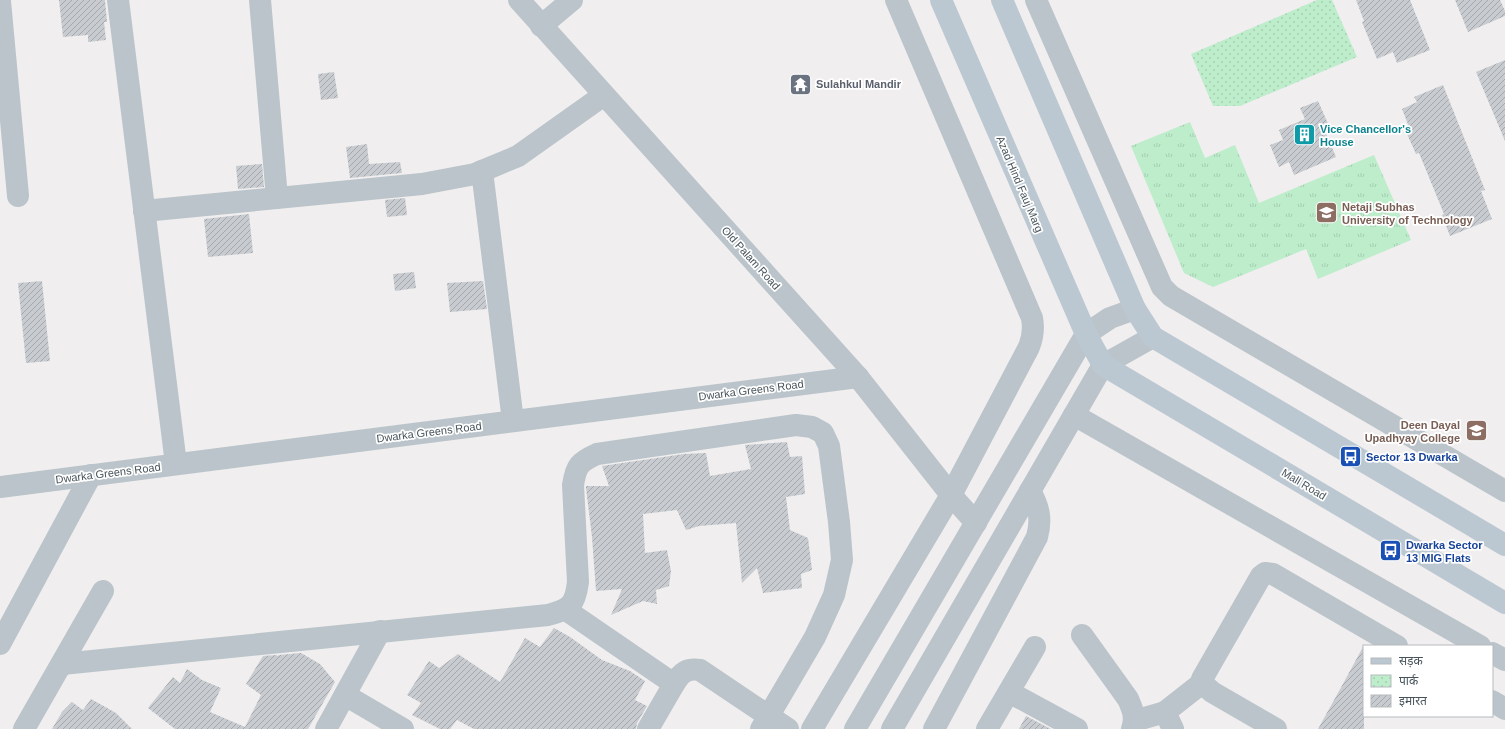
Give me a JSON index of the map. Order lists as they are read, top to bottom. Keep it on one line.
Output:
{"streets":{"main road":["Azad Hind Fauj Marg","Mall Road"],"street":["Old Palam Road","Dwarka Greens Road"]},"crossings":[["Azad Hind Fauj Marg","Mall Road"],["Old Palam Road","Dwarka Greens Road"]],"places":{"temple":["Sulahkul Mandir"],"building":["Vice Chancellor's House"],"school or university":["Netaji Subhas University of Technology","Deen Dayal Upadhyay College"],"bus stop":["Sector 13 Dwarka","Dwarka Sector 13 MIG Flats"]},"legend":["सड़क","पार्क","इमारत"]}
